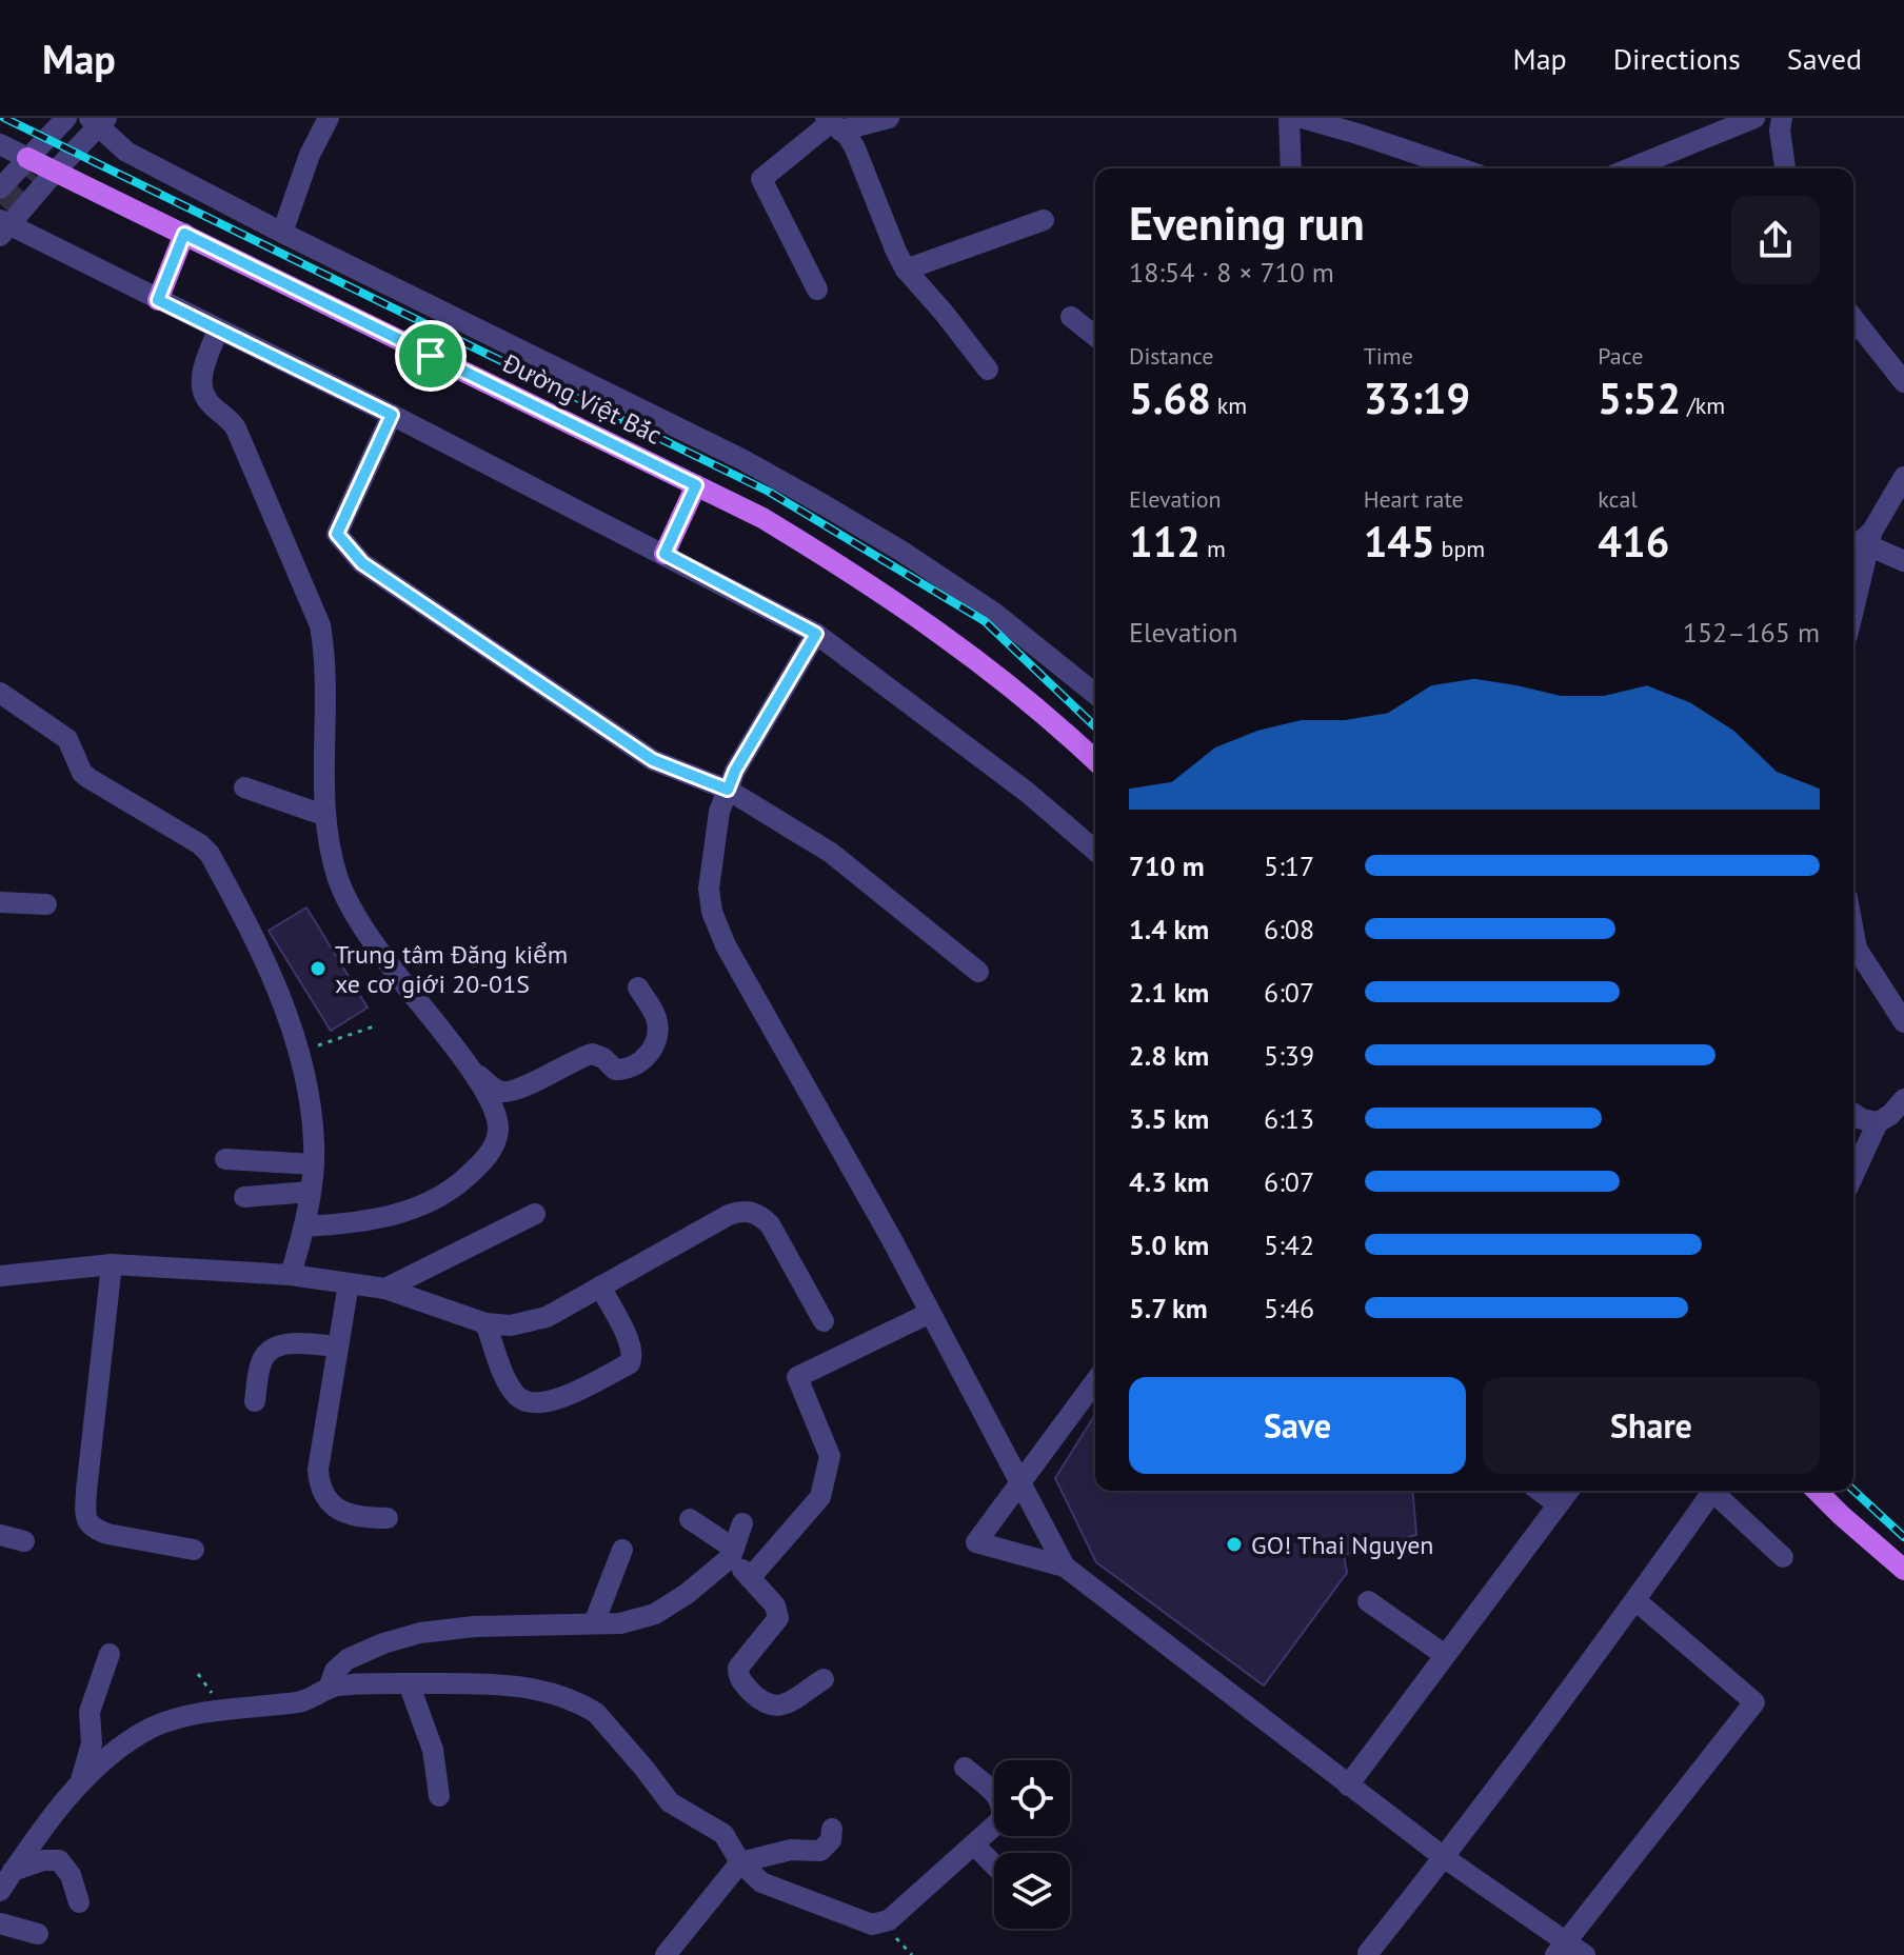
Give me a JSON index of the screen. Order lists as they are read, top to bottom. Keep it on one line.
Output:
{"streets":{"main road":["Đường Việt Bắc"]},"places":["Trung tâm Đăng kiểm xe cơ giới 20-01S","GO! Thai Nguyen"],"page":{"header":"Map","nav":["Map","Directions","Saved"],"heading":["Evening run","18:54 · 8 × 710 m"],"stats":[["Distance","5.68 km"],["Time","33:19"],["Pace","5:52 /km"],["Elevation","112 m"],["Heart rate","145 bpm"],["kcal","416"]],"chart":["Elevation","152–165 m"],"list":[{"name":"710 m","note":"5:17"},{"name":"1.4 km","note":"6:08"},{"name":"2.1 km","note":"6:07"},{"name":"2.8 km","note":"5:39"},{"name":"3.5 km","note":"6:13"},{"name":"4.3 km","note":"6:07"},{"name":"5.0 km","note":"5:42"},{"name":"5.7 km","note":"5:46"}],"buttons":["Save","Share"]}}
